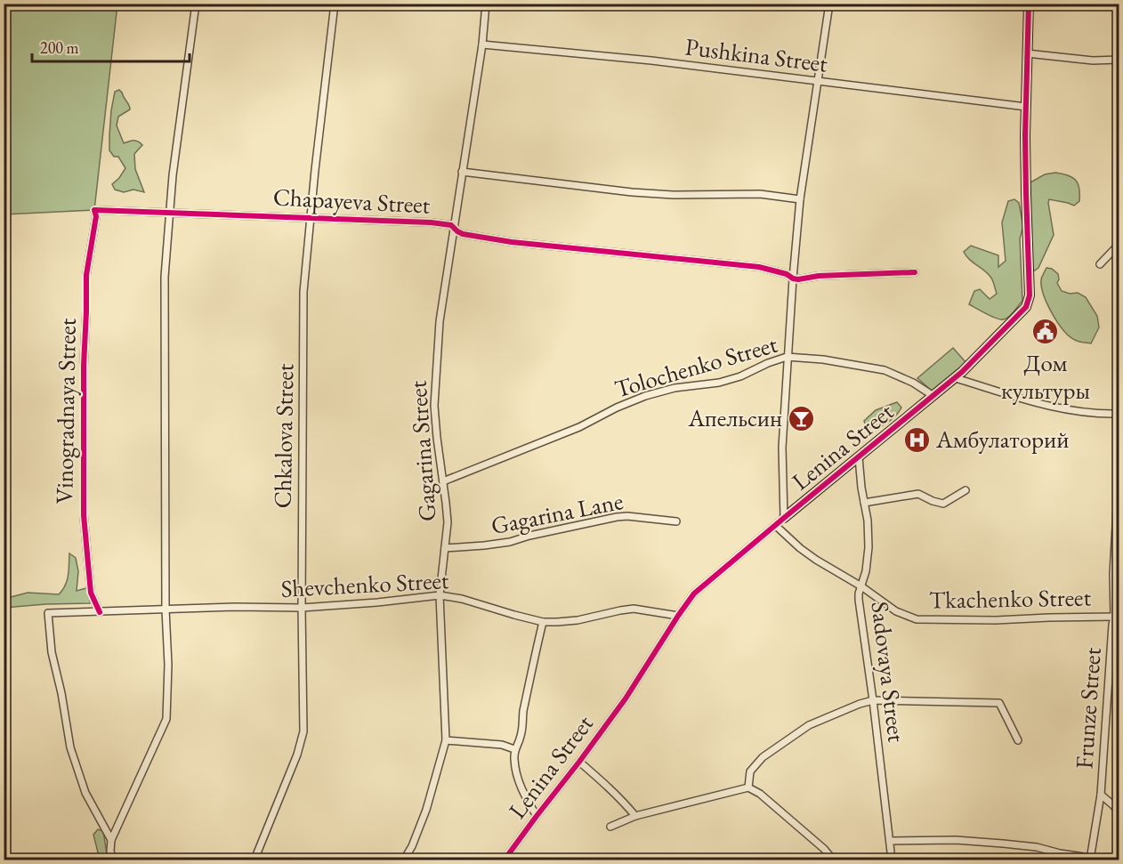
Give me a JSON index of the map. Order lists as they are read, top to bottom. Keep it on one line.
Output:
{"streets":{"street":["Pushkina Street","Chapayeva Street","Tolochenko Street","Vinogradnaya Street","Chkalova Street","Lenina Street","Gagarina Street","Gagarina Lane","Shevchenko Street","Tkachenko Street","Sadovaya Street","Frunze Street"]},"crossings":[["Pushkina Street","Lenina Street"],["Pushkina Street","Gagarina Street"],["Chapayeva Street","Vinogradnaya Street"],["Chapayeva Street","Chkalova Street"],["Chapayeva Street","Gagarina Street"],["Tolochenko Street","Lenina Street"],["Tolochenko Street","Gagarina Street"],["Vinogradnaya Street","Shevchenko Street"],["Chkalova Street","Shevchenko Street"],["Lenina Street","Shevchenko Street"],["Lenina Street","Tkachenko Street"],["Lenina Street","Sadovaya Street"],["Gagarina Street","Gagarina Lane"],["Gagarina Street","Shevchenko Street"],["Tkachenko Street","Sadovaya Street"],["Tkachenko Street","Frunze Street"]],"places":{"public building":["Дом культуры"],"bar":["Апельсин"],"hospital":["Амбулаторий"]},"scale_bar":"200 m"}
